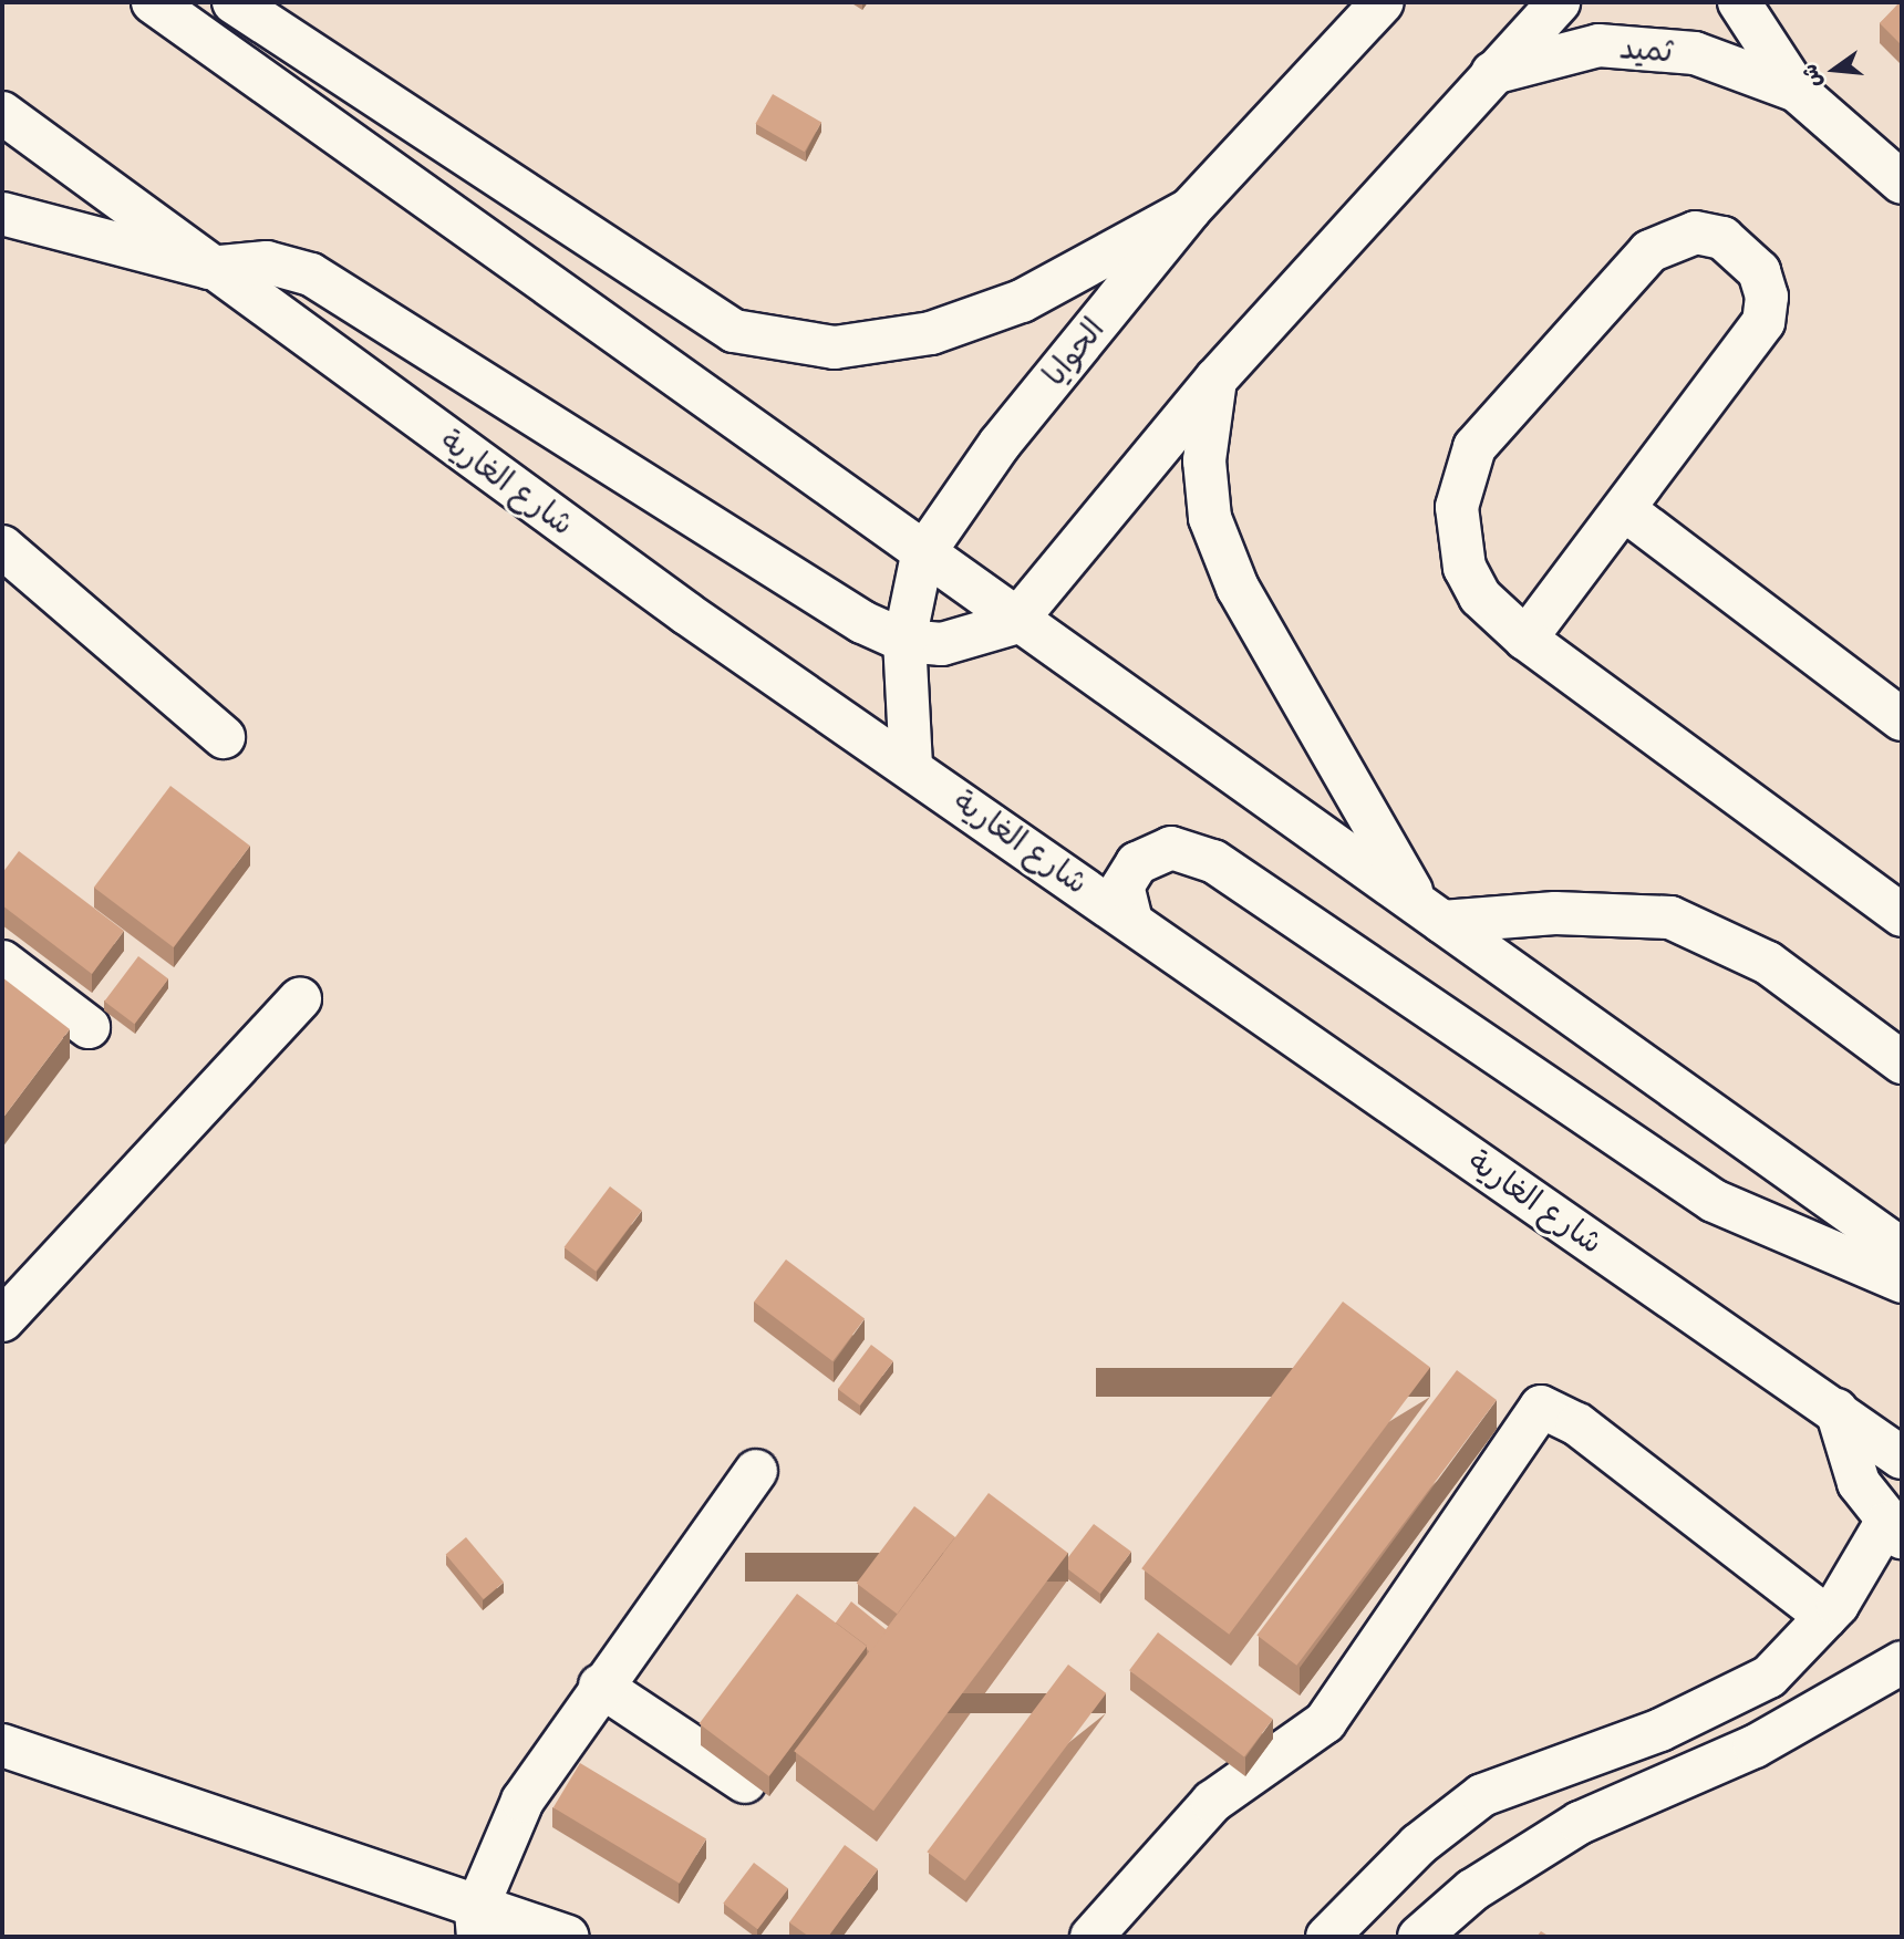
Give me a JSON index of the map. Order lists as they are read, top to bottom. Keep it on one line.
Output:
{"streets":{"street":["ثميد","الحوايا","شارع الغارية"]},"crossings":[["الحوايا","شارع الغارية"]],"north":"left"}
